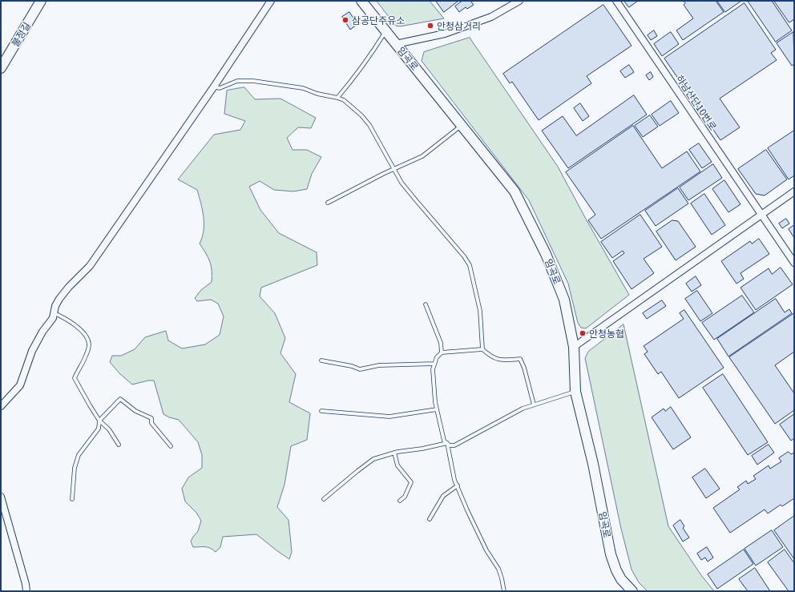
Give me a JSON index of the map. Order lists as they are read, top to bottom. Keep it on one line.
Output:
{"streets":{"main road":["불정길","임곡로"],"street":["하남산단10번로"]},"places":["삼공단주유소","안청삼거리","안청농협"]}
